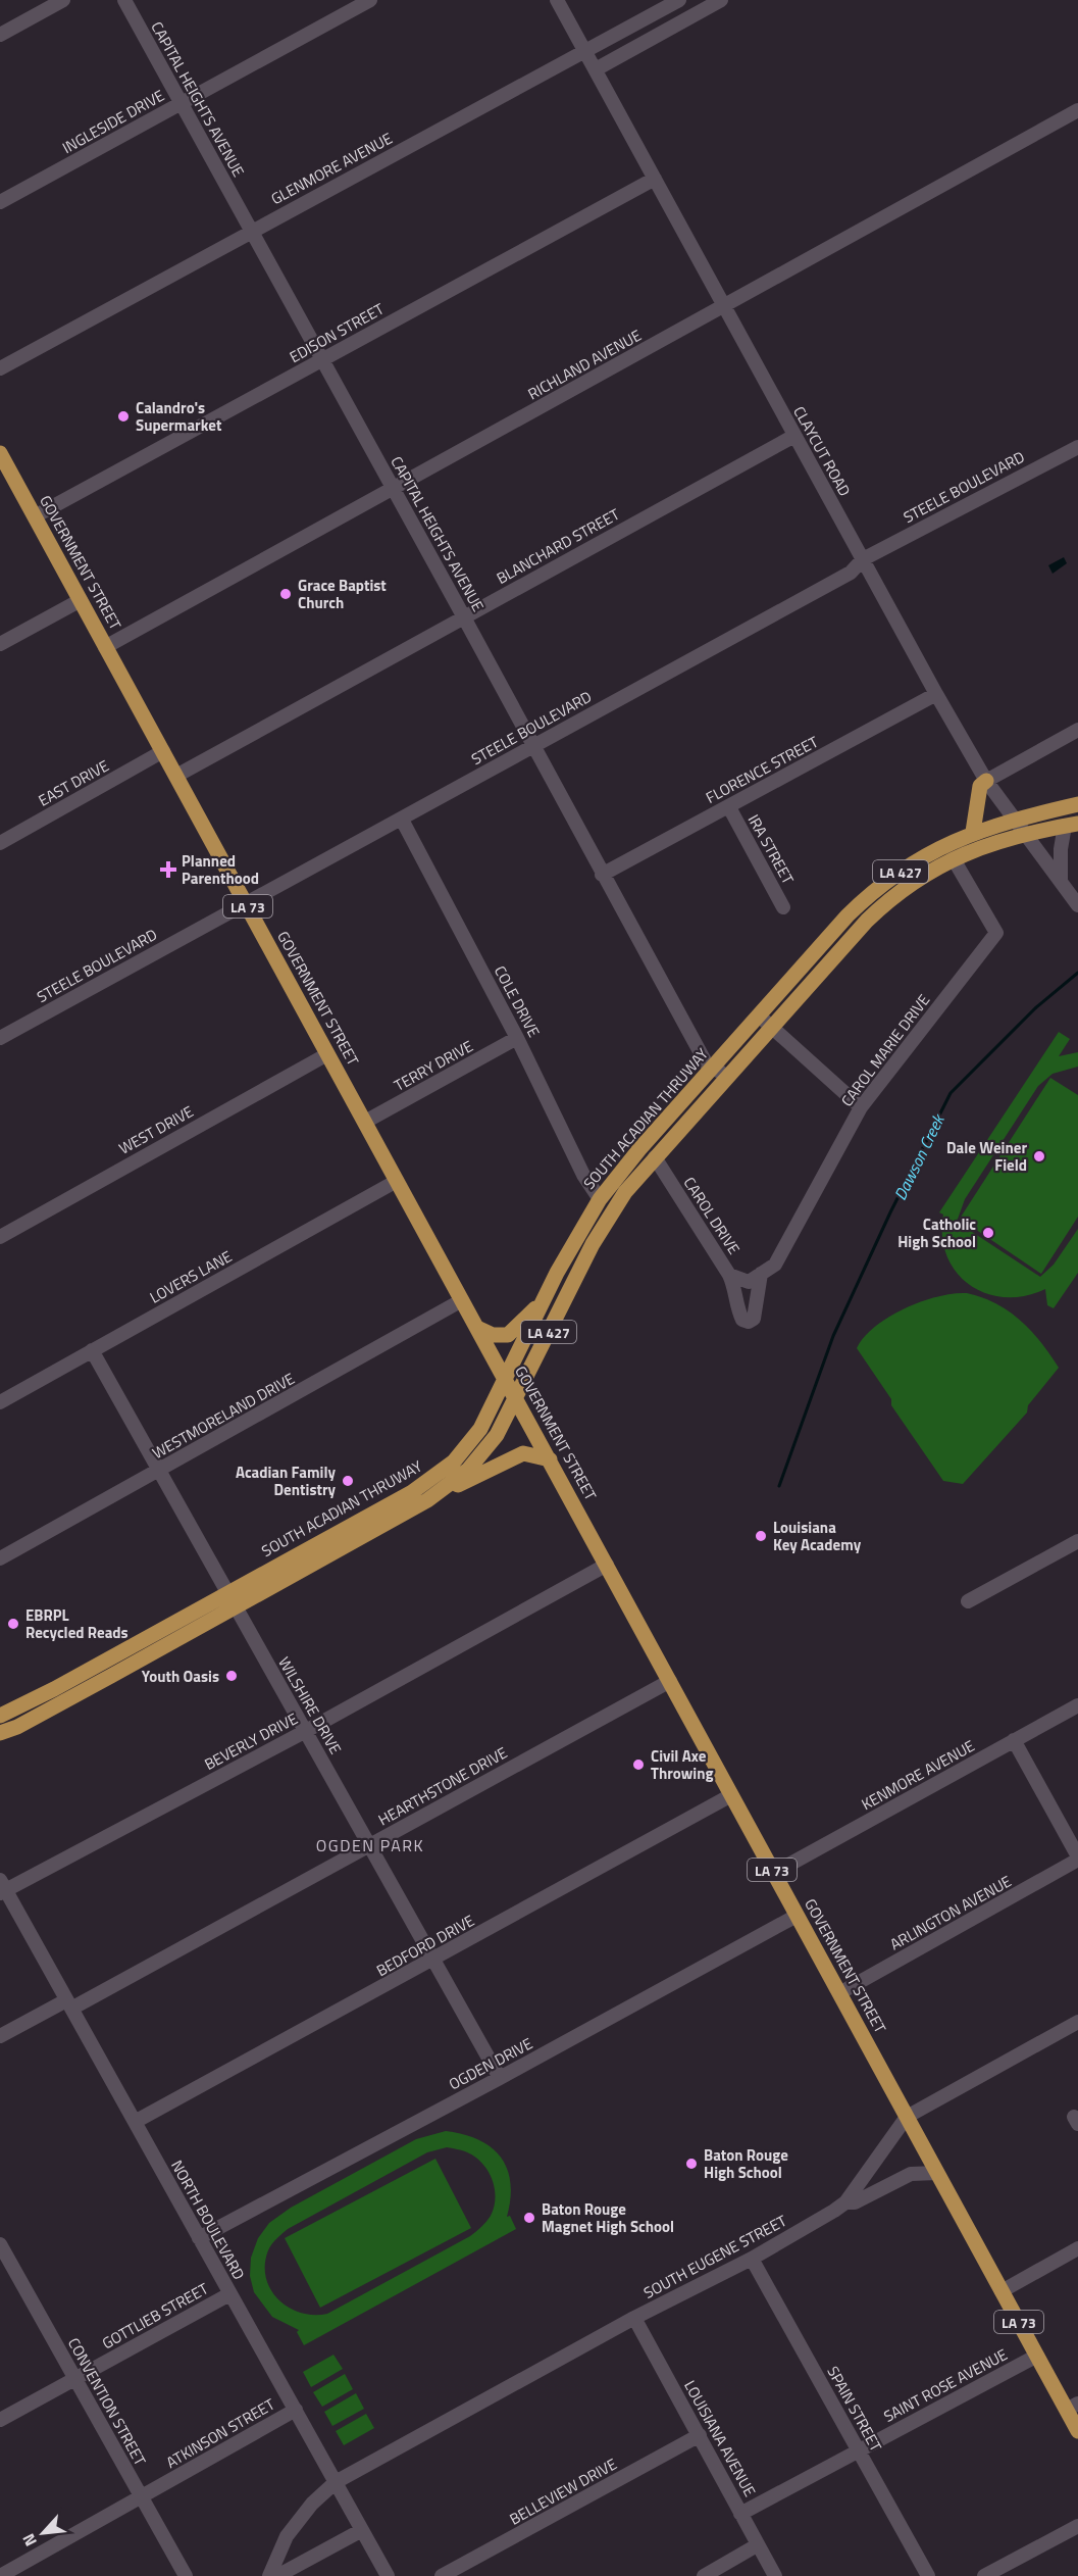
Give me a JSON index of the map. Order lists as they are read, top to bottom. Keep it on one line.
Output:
{"streets":{"main road":["GOVERNMENT STREET","LA 427","LA 73","SOUTH ACADIAN THRUWAY"],"street":["CAPITAL HEIGHTS AVENUE","INGLESIDE DRIVE","GLENMORE AVENUE","EDISON STREET","RICHLAND AVENUE","CLAYCUT ROAD","STEELE BOULEVARD","BLANCHARD STREET","FLORENCE STREET","EAST DRIVE","IRA STREET","COLE DRIVE","CAROL MARIE DRIVE","TERRY DRIVE","WEST DRIVE","CAROL DRIVE","LOVERS LANE","WESTMORELAND DRIVE","WILSHIRE DRIVE","BEVERLY DRIVE","KENMORE AVENUE","HEARTHSTONE DRIVE","ARLINGTON AVENUE","BEDFORD DRIVE","OGDEN DRIVE","NORTH BOULEVARD","SOUTH EUGENE STREET","GOTTLIEB STREET","SAINT ROSE AVENUE","CONVENTION STREET","SPAIN STREET","ATKINSON STREET","LOUISIANA AVENUE","BELLEVIEW DRIVE"]},"crossings":[["CAPITAL HEIGHTS AVENUE","INGLESIDE DRIVE"],["CAPITAL HEIGHTS AVENUE","GLENMORE AVENUE"],["CAPITAL HEIGHTS AVENUE","EDISON STREET"],["CAPITAL HEIGHTS AVENUE","RICHLAND AVENUE"],["CAPITAL HEIGHTS AVENUE","STEELE BOULEVARD"],["CAPITAL HEIGHTS AVENUE","BLANCHARD STREET"],["CAPITAL HEIGHTS AVENUE","FLORENCE STREET"],["CAPITAL HEIGHTS AVENUE","LA 427"],["CAPITAL HEIGHTS AVENUE","SOUTH ACADIAN THRUWAY"],["GLENMORE AVENUE","CLAYCUT ROAD"],["EDISON STREET","CLAYCUT ROAD"],["EDISON STREET","GOVERNMENT STREET"],["RICHLAND AVENUE","CLAYCUT ROAD"],["RICHLAND AVENUE","GOVERNMENT STREET"],["CLAYCUT ROAD","STEELE BOULEVARD"],["CLAYCUT ROAD","BLANCHARD STREET"],["CLAYCUT ROAD","FLORENCE STREET"],["CLAYCUT ROAD","LA 427"],["CLAYCUT ROAD","SOUTH ACADIAN THRUWAY"],["STEELE BOULEVARD","GOVERNMENT STREET"],["STEELE BOULEVARD","COLE DRIVE"],["BLANCHARD STREET","GOVERNMENT STREET"],["GOVERNMENT STREET","EAST DRIVE"],["GOVERNMENT STREET","LA 427"],["GOVERNMENT STREET","TERRY DRIVE"],["GOVERNMENT STREET","SOUTH ACADIAN THRUWAY"],["GOVERNMENT STREET","WEST DRIVE"],["GOVERNMENT STREET","LOVERS LANE"],["GOVERNMENT STREET","WESTMORELAND DRIVE"],["GOVERNMENT STREET","BEVERLY DRIVE"],["GOVERNMENT STREET","KENMORE AVENUE"],["GOVERNMENT STREET","HEARTHSTONE DRIVE"],["GOVERNMENT STREET","ARLINGTON AVENUE"],["GOVERNMENT STREET","BEDFORD DRIVE"],["GOVERNMENT STREET","OGDEN DRIVE"],["GOVERNMENT STREET","SOUTH EUGENE STREET"],["GOVERNMENT STREET","SAINT ROSE AVENUE"],["FLORENCE STREET","IRA STREET"],["LA 427","CAROL MARIE DRIVE"],["LA 427","CAROL DRIVE"],["LA 427","WILSHIRE DRIVE"],["COLE DRIVE","TERRY DRIVE"],["COLE DRIVE","SOUTH ACADIAN THRUWAY"],["CAROL MARIE DRIVE","CAROL DRIVE"],["SOUTH ACADIAN THRUWAY","WILSHIRE DRIVE"],["LOVERS LANE","WILSHIRE DRIVE"],["WESTMORELAND DRIVE","WILSHIRE DRIVE"],["WILSHIRE DRIVE","BEVERLY DRIVE"],["WILSHIRE DRIVE","HEARTHSTONE DRIVE"],["WILSHIRE DRIVE","BEDFORD DRIVE"],["WILSHIRE DRIVE","OGDEN DRIVE"],["BEVERLY DRIVE","NORTH BOULEVARD"],["HEARTHSTONE DRIVE","NORTH BOULEVARD"],["BEDFORD DRIVE","NORTH BOULEVARD"],["OGDEN DRIVE","NORTH BOULEVARD"],["NORTH BOULEVARD","SOUTH EUGENE STREET"],["NORTH BOULEVARD","GOTTLIEB STREET"],["NORTH BOULEVARD","ATKINSON STREET"],["SOUTH EUGENE STREET","SPAIN STREET"],["SOUTH EUGENE STREET","LOUISIANA AVENUE"],["GOTTLIEB STREET","CONVENTION STREET"],["SAINT ROSE AVENUE","SPAIN STREET"],["SAINT ROSE AVENUE","LOUISIANA AVENUE"],["CONVENTION STREET","ATKINSON STREET"],["LOUISIANA AVENUE","BELLEVIEW DRIVE"]],"districts":["OGDEN PARK"],"water":["Dawson Creek"],"places":{"other":["Calandro's Supermarket","Grace Baptist Church","Dale Weiner Field","Catholic High School","Acadian Family Dentistry","Louisiana Key Academy","EBRPL Recycled Reads","Youth Oasis","Civil Axe Throwing","Baton Rouge High School","Baton Rouge Magnet High School"],"health":["Planned Parenthood"]},"north":"bottom left"}
